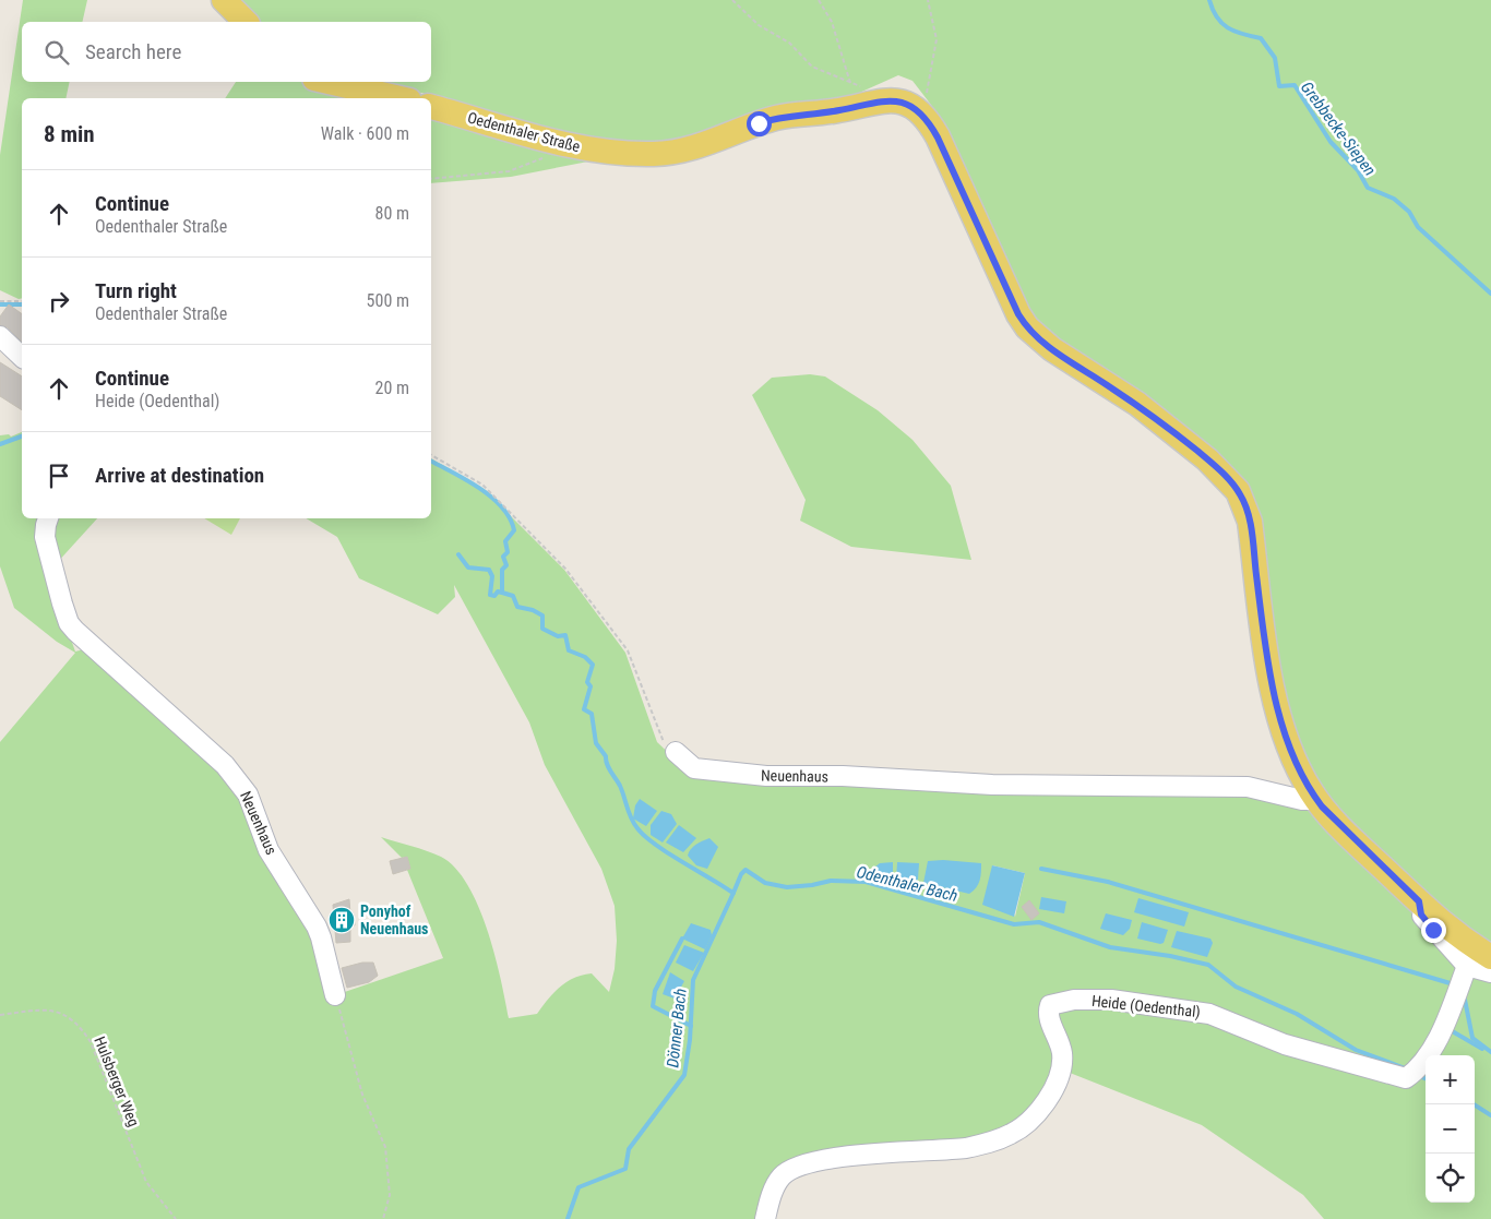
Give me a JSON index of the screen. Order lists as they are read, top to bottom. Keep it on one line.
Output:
{"streets":{"main road":["Oedenthaler Straße"],"street":["Neuenhaus","Heide (Oedenthal)"],"path":["Hulsberger Weg"]},"water":["Grebbecke-Siepen","Odenthaler Bach","Dönner Bach"],"places":{"building":["Ponyhof Neuenhaus"]},"page":{"search":"Search here","heading":["8 min","Walk · 600 m"],"list":[["Continue","Oedenthaler Straße","80 m"],["Turn right","Oedenthaler Straße","500 m"],["Continue","Heide (Oedenthal)","20 m"],"Arrive at destination"],"map_buttons":["+","−"]}}
